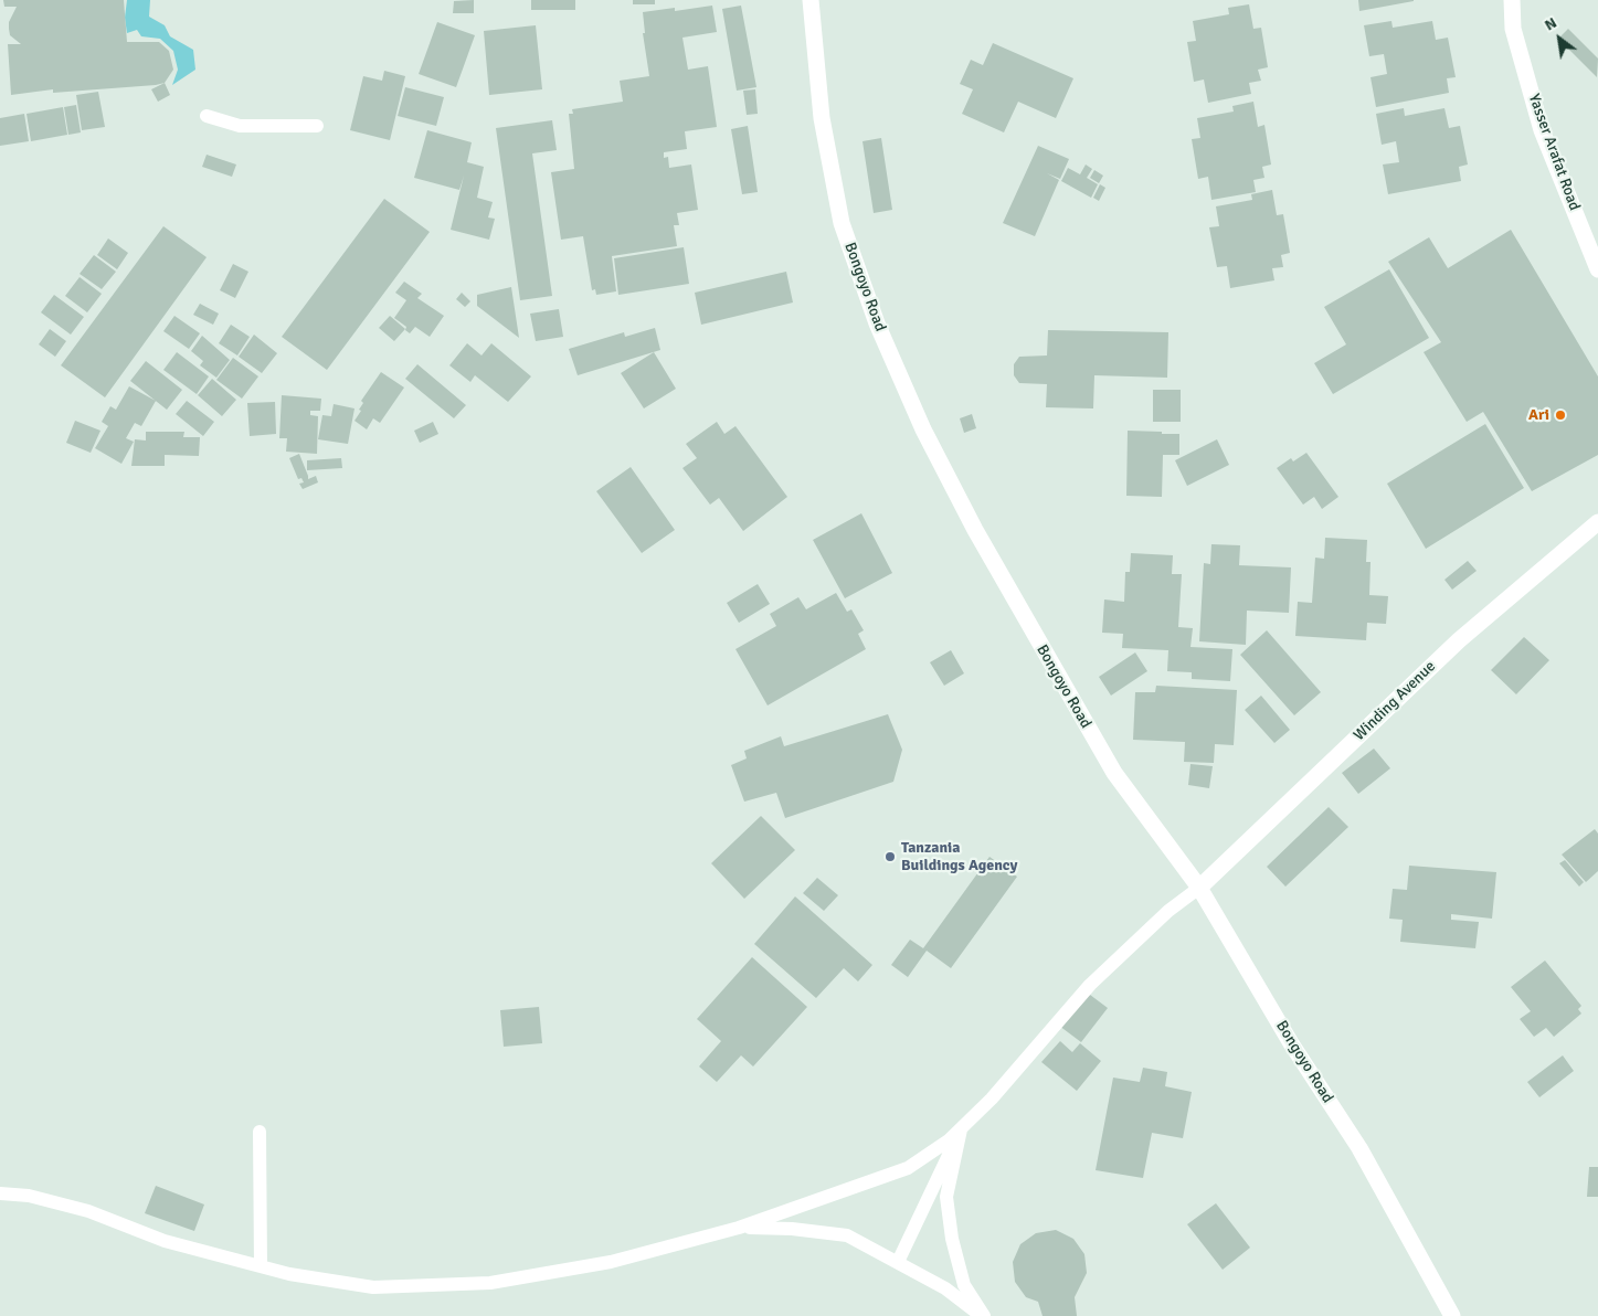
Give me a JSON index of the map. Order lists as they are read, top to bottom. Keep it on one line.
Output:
{"streets":{"street":["Yasser Arafat Road","Bongoyo Road","Winding Avenue"]},"crossings":[["Bongoyo Road","Winding Avenue"]],"places":["Ari","Tanzania Buildings Agency"],"north":"top left"}
